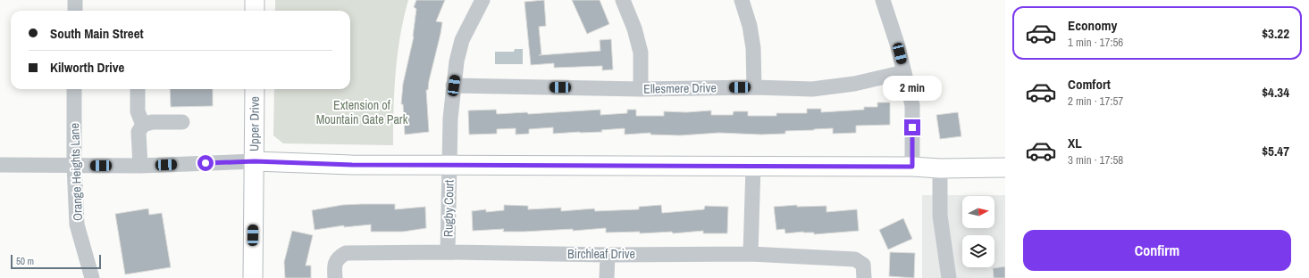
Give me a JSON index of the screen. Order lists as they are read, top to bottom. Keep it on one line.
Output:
{"streets":{"main road":["Upper Drive"],"street":["Ellesmere Drive","Orange Heights Lane","Rugby Court","Birchleaf Drive"]},"crossings":[["Ellesmere Drive","Rugby Court"],["Rugby Court","Birchleaf Drive"]],"parks":["Extension of Mountain Gate Park"],"scale_bar":"50 m","north":"right","page":{"list":[{"name":"Economy","note":"1 min · 17:56","value":"$3.22"},{"name":"Comfort","note":"2 min · 17:57","value":"$4.34"},{"name":"XL","note":"3 min · 17:58","value":"$5.47"}],"banner":["South Main Street","Kilworth Drive"],"bubble":"2 min","buttons":"Confirm","scale":"50 m"}}
